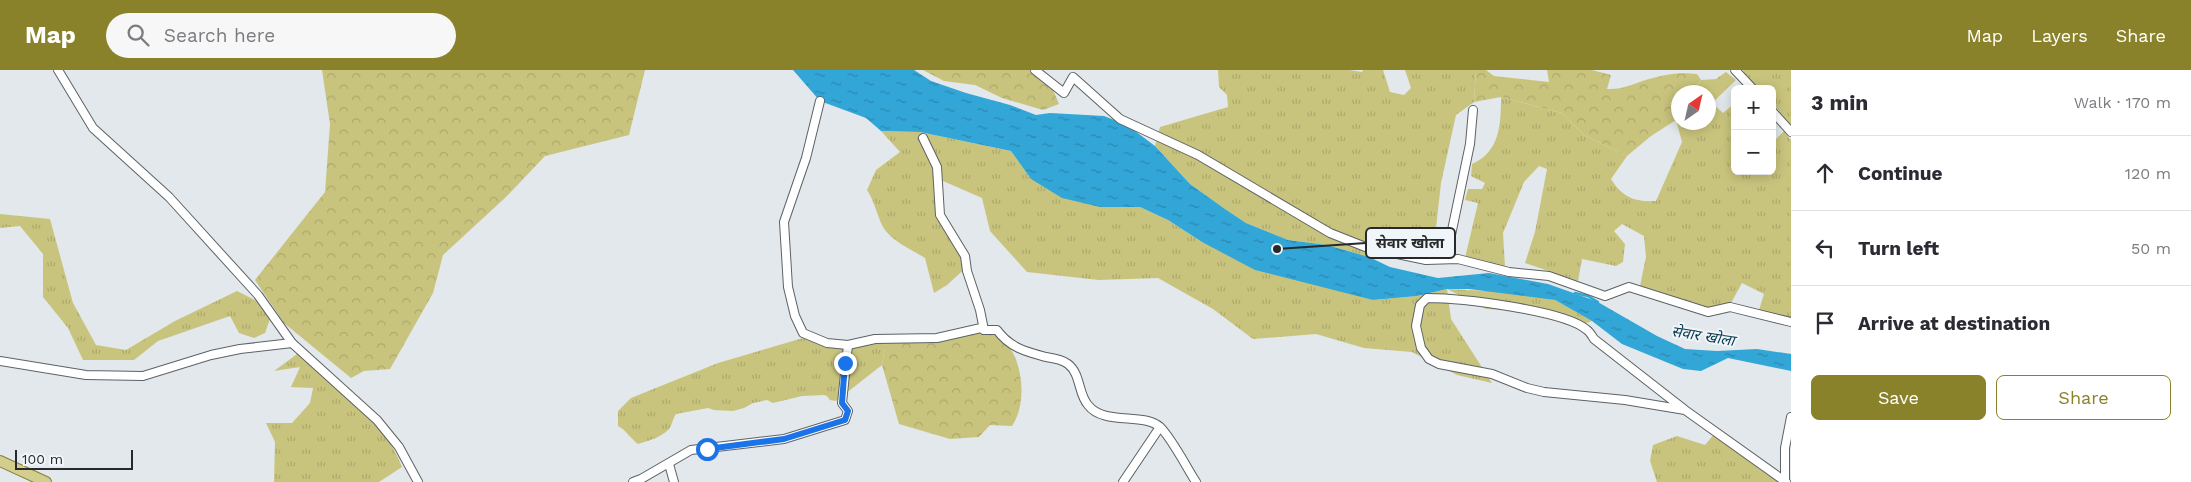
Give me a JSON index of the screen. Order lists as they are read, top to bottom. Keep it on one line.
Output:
{"water":["सेवार खोला"],"places":["सेवार खोला"],"scale_bar":"100 m","north":"top right","page":{"header":"Map","search":"Search here","nav":["Map","Layers","Share"],"heading":["3 min","Walk · 170 m"],"map_buttons":["+","−"],"list":[["Continue","120 m"],["Turn left","50 m"],"Arrive at destination"],"buttons":["Save","Share"],"scale":"100 m"}}
